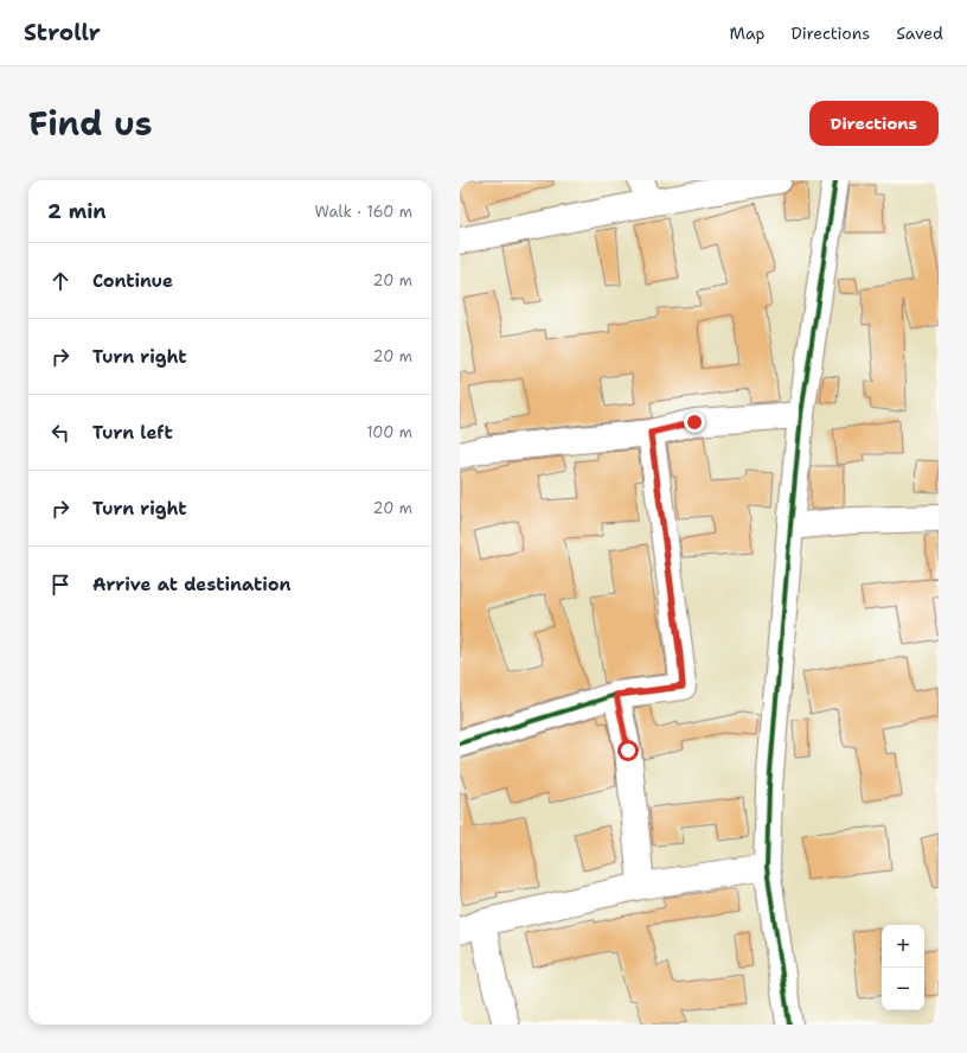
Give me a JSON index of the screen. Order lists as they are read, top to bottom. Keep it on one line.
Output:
{"page":{"header":"Strollr","nav":["Map","Directions","Saved"],"title":"Find us","buttons":"Directions","heading":["2 min","Walk · 160 m"],"list":[["Continue","20 m"],["Turn right","20 m"],["Turn left","100 m"],["Turn right","20 m"],"Arrive at destination"],"map_buttons":["+","−"]}}
